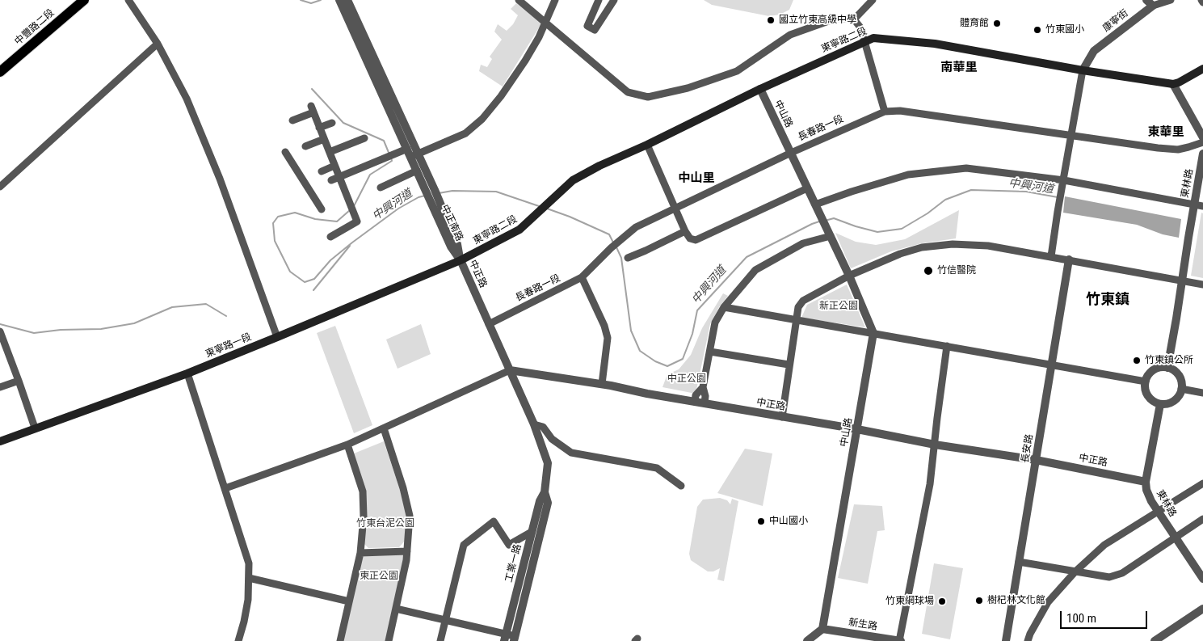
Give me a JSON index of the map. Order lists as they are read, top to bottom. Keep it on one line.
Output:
{"streets":{"main road":["中豐路二段","東寧路二段","東寧路一段"],"street":["康寧街","中山路","長春路一段","東林路","中正南路","中正路","長安路","工業一路","新生路"]},"crossings":[["康寧街","東寧路二段"],["東寧路二段","中山路"],["東寧路二段","中正南路"],["東寧路二段","中正路"],["東寧路二段","東寧路一段"],["中山路","長春路一段"],["中山路","中正路"],["中山路","新生路"],["長春路一段","中正路"],["東林路","中正路"],["中正南路","中正路"],["中正南路","東寧路一段"],["中正路","東寧路一段"],["中正路","長安路"],["中正路","工業一路"]],"districts":["南華里","東華里","中山里","竹東鎮"],"water":["中興河道"],"parks":["新正公園","中正公園","竹東台泥公園","東正公園"],"places":["國立竹東高級中學","體育館","竹東國小","竹信醫院","竹東鎮公所","中山國小","樹杞林文化館","竹東網球場"],"scale_bar":"100 m"}
